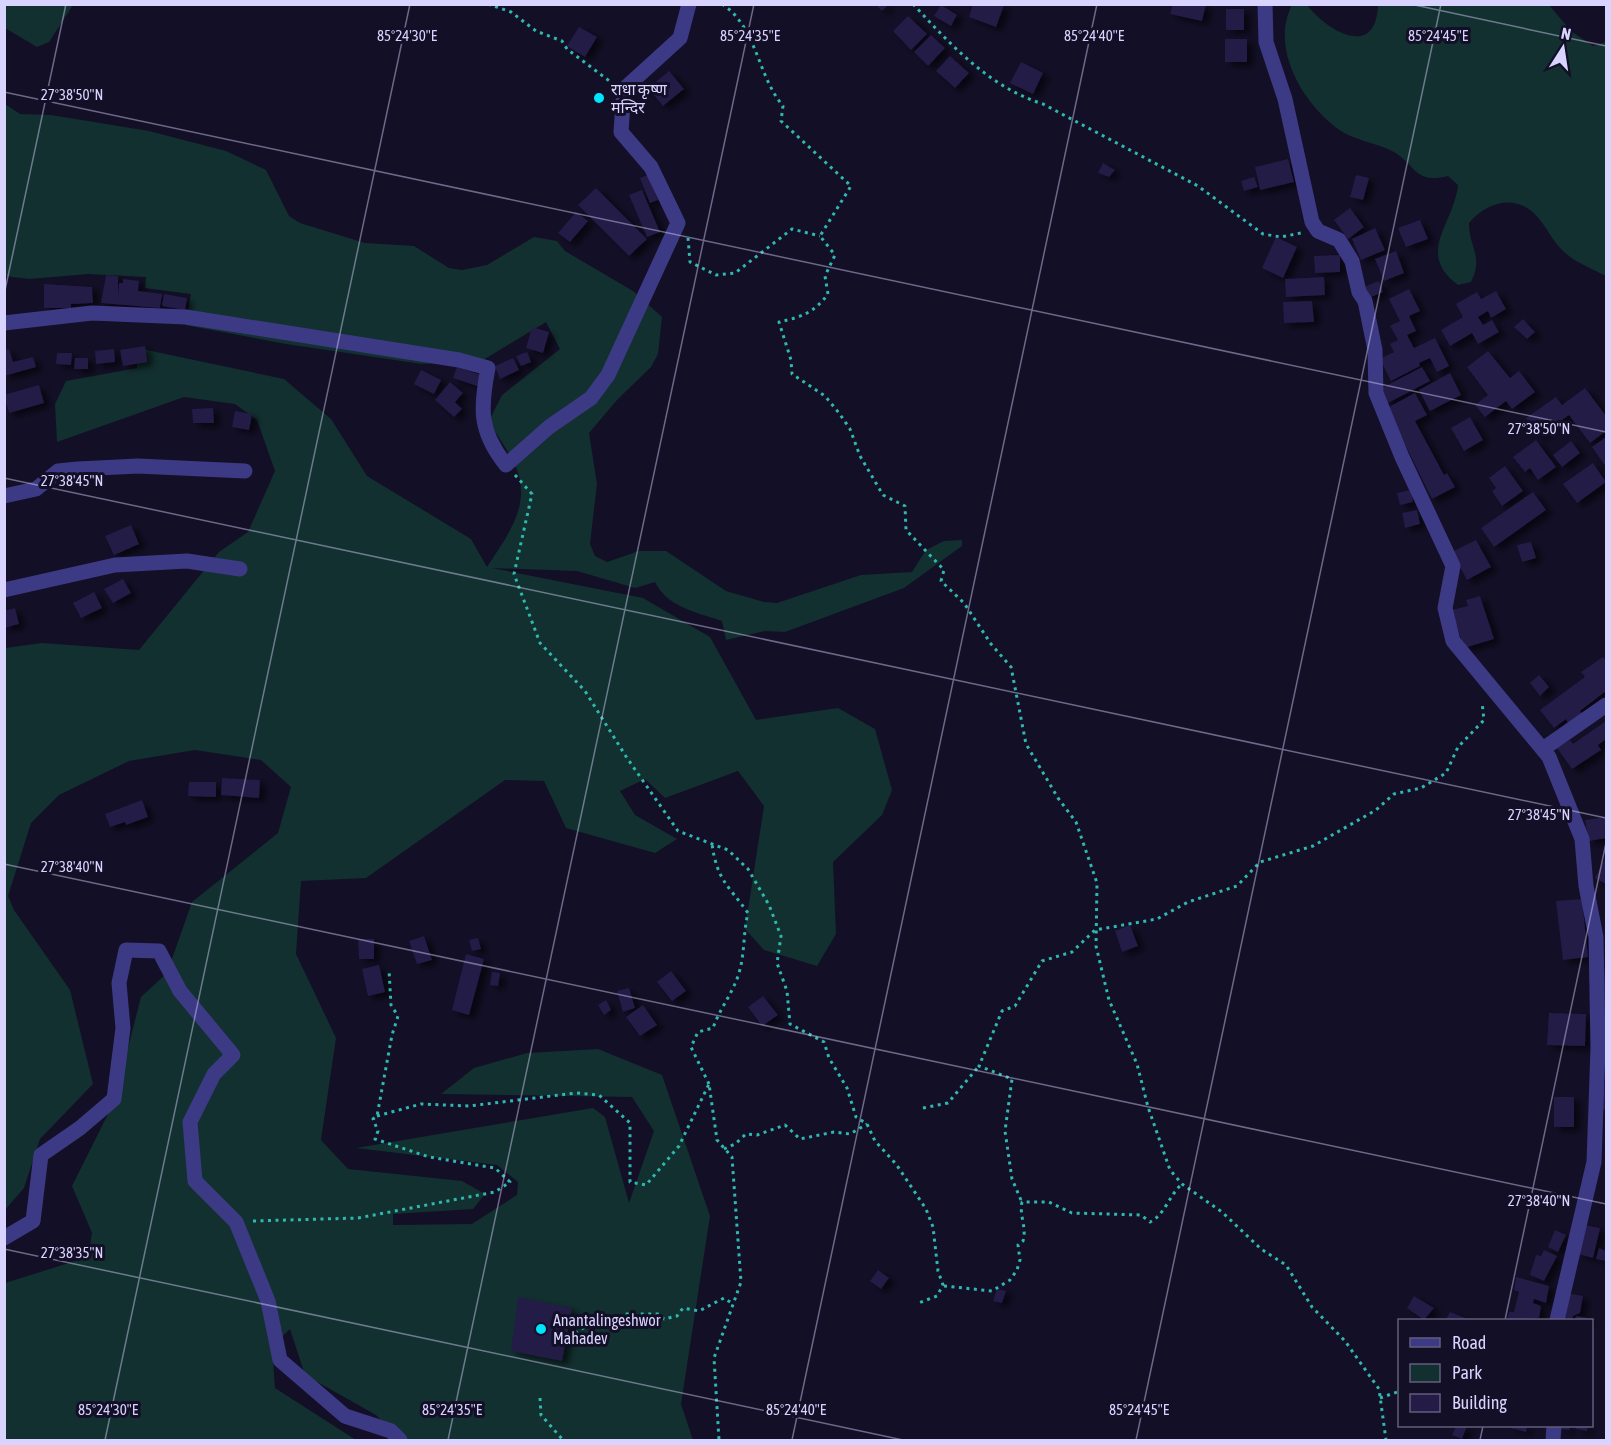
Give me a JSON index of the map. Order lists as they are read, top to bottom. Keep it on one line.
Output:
{"places":["राधा कृष्ण मन्दिर","Anantalingeshwor Mahadev"],"legend":["Road","Park","Building"],"north":"top","coordinates":["85°24'30\"E","85°24'35\"E","85°24'40\"E","85°24'45\"E","27°38'50\"N","27°38'45\"N","27°38'40\"N","27°38'35\"N"]}
